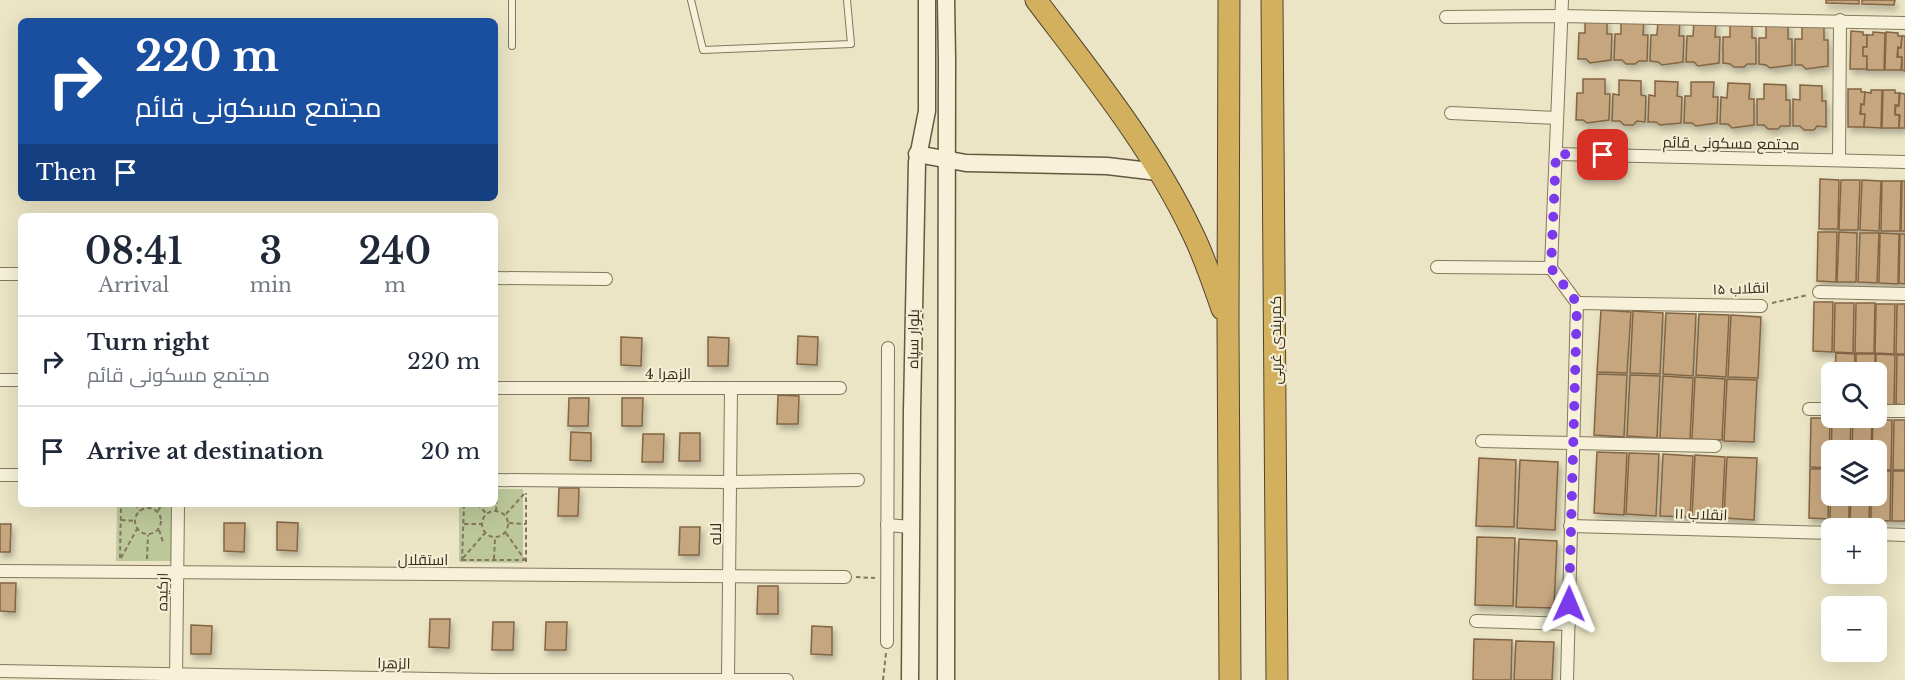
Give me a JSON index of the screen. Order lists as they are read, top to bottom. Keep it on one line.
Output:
{"streets":{"highway":["کمربندی غربی"],"main road":["بلوار سپاه"],"street":["مجتمع مسکونی قائم","انقلاب ۱۵","الزهرا 4","انقلاب ۱۱","لاله","استقلال","ارکیده","الزهرا"]},"crossings":[["الزهرا 4","لاله"],["لاله","استقلال"],["لاله","الزهرا"],["استقلال","ارکیده"],["ارکیده","الزهرا"]],"page":{"turn":["220 m","مجتمع مسکونی قائم"],"then":"Then","eta":["08:41","Arrival","3","min","240","m"],"list":[{"name":"Turn right","note":"مجتمع مسکونی قائم","value":"220 m"},{"name":"Arrive at destination","value":"20 m"}],"map_buttons":["+","−"]}}
